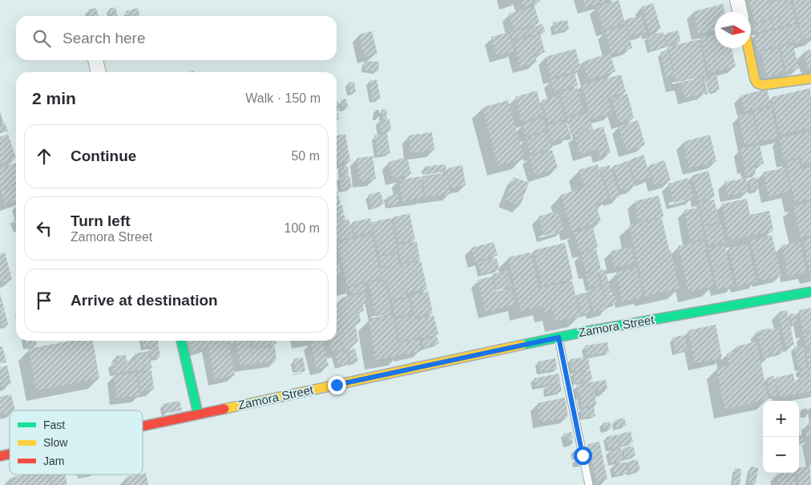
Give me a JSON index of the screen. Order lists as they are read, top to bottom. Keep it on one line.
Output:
{"streets":{"main road":["Zamora Street"]},"legend":["Fast","Slow","Jam"],"north":"right","page":{"search":"Search here","heading":["2 min","Walk · 150 m"],"list":[["Continue","50 m"],["Turn left","Zamora Street","100 m"],"Arrive at destination"],"map_buttons":["+","−"]}}
